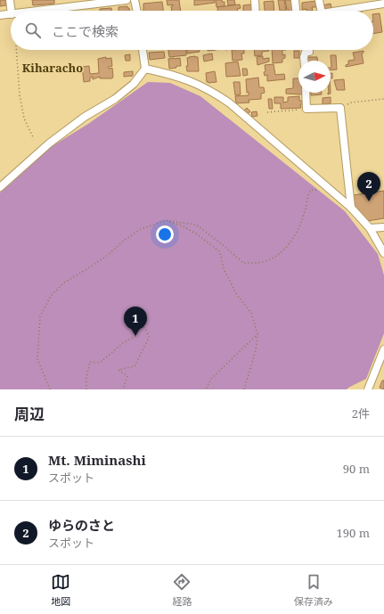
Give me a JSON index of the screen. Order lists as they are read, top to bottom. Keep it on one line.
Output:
{"districts":["Kiharacho"],"north":"right","page":{"search":"ここで検索","pins":["2","1"],"heading":["周辺","2件"],"list":[{"mark":"1","name":"Mt. Miminashi","note":"スポット","value":"90 m"},{"mark":"2","name":"ゆらのさと","note":"スポット","value":"190 m"}],"nav":["地図","経路","保存済み"]}}
